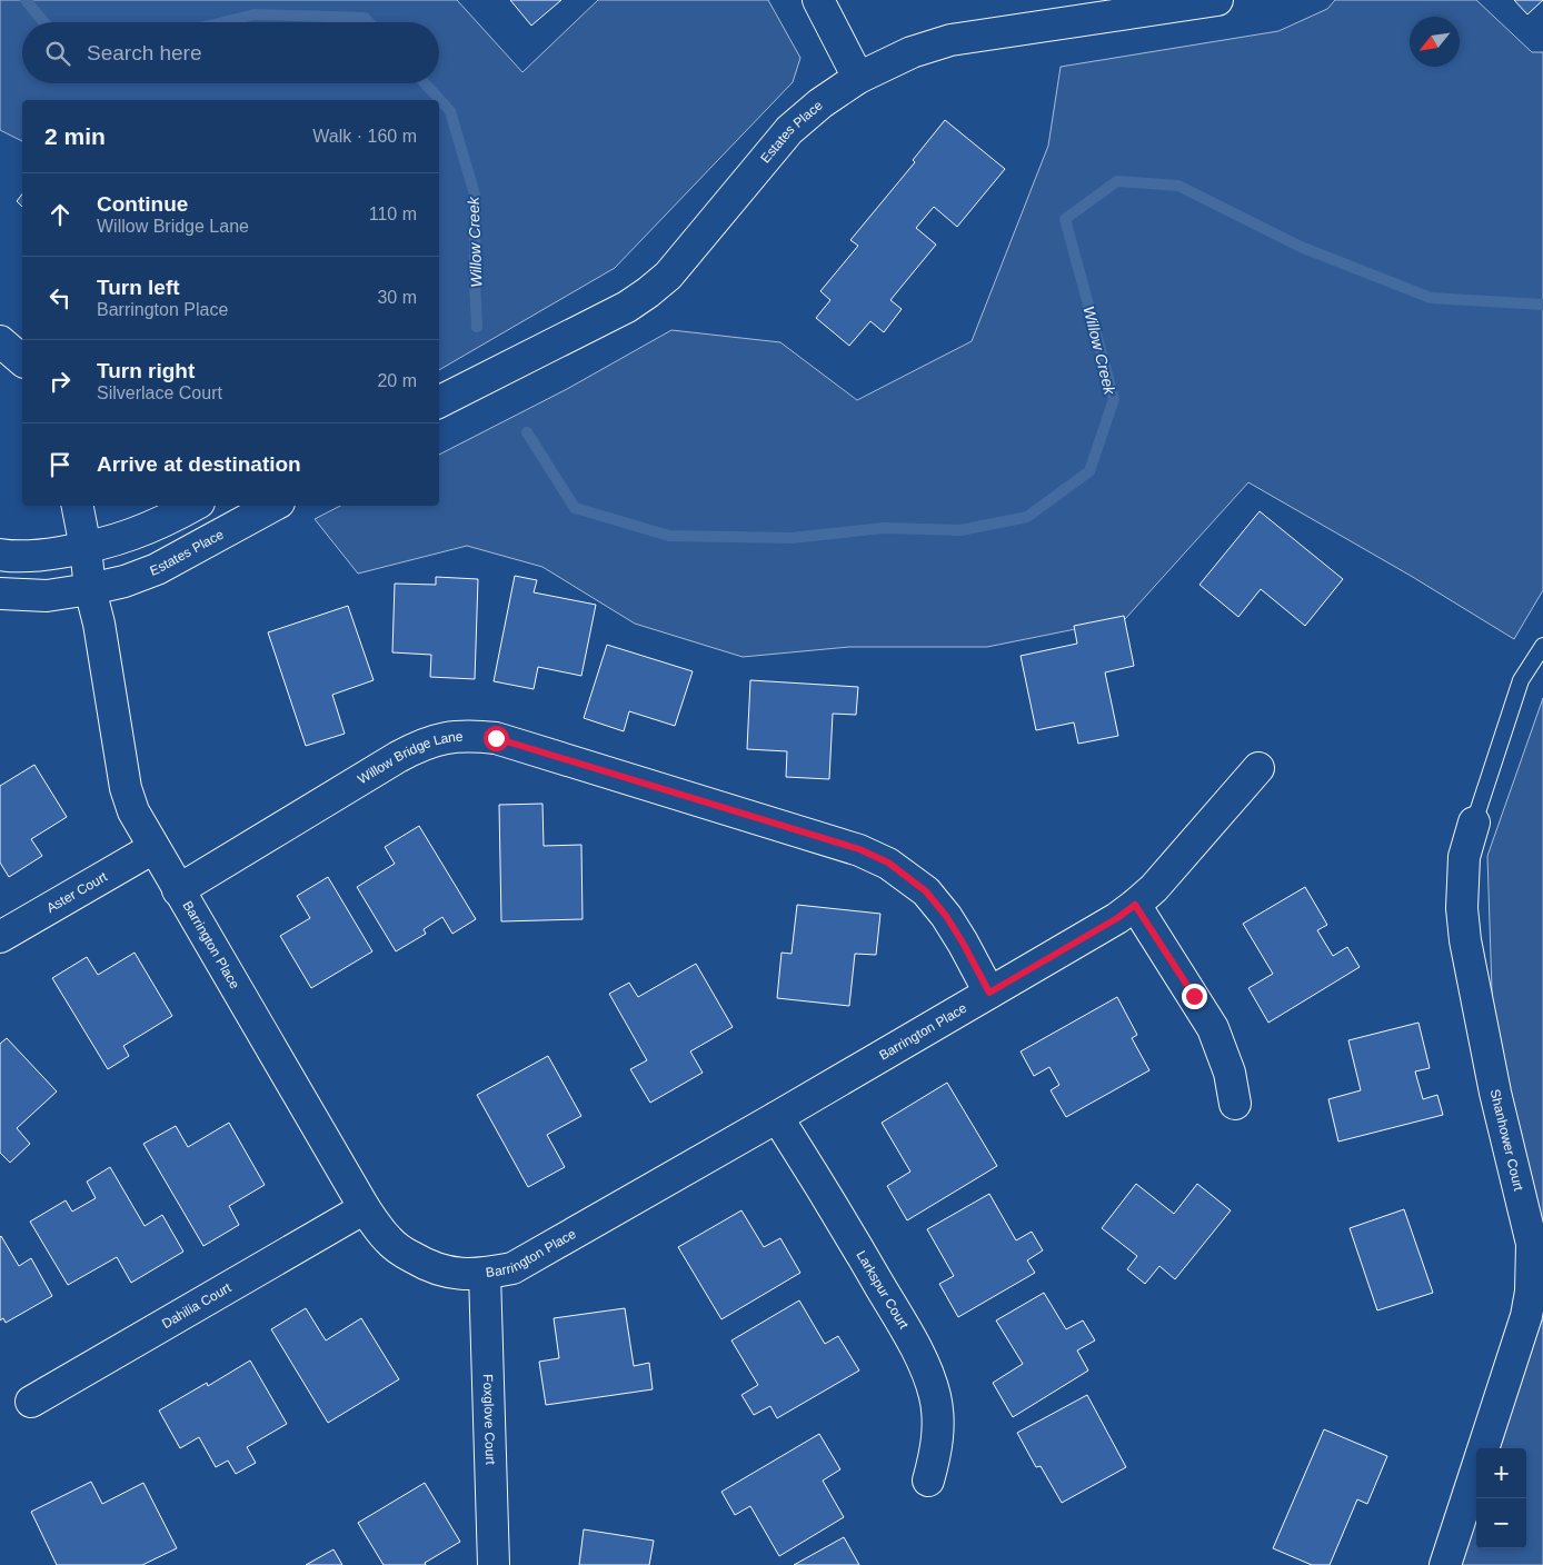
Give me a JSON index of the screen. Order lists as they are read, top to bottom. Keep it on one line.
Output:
{"streets":{"street":["Estates Place","Willow Bridge Lane","Aster Court","Barrington Place","Shanhower Court","Larkspur Court","Dahilia Court","Foxglove Court"]},"crossings":[["Estates Place","Barrington Place"],["Willow Bridge Lane","Barrington Place"],["Aster Court","Barrington Place"],["Barrington Place","Larkspur Court"],["Barrington Place","Dahilia Court"],["Barrington Place","Foxglove Court"]],"water":["Willow Creek"],"north":"bottom left","page":{"search":"Search here","heading":["2 min","Walk · 160 m"],"list":[["Continue","Willow Bridge Lane","110 m"],["Turn left","Barrington Place","30 m"],["Turn right","Silverlace Court","20 m"],"Arrive at destination"],"map_buttons":["+","−"]}}
